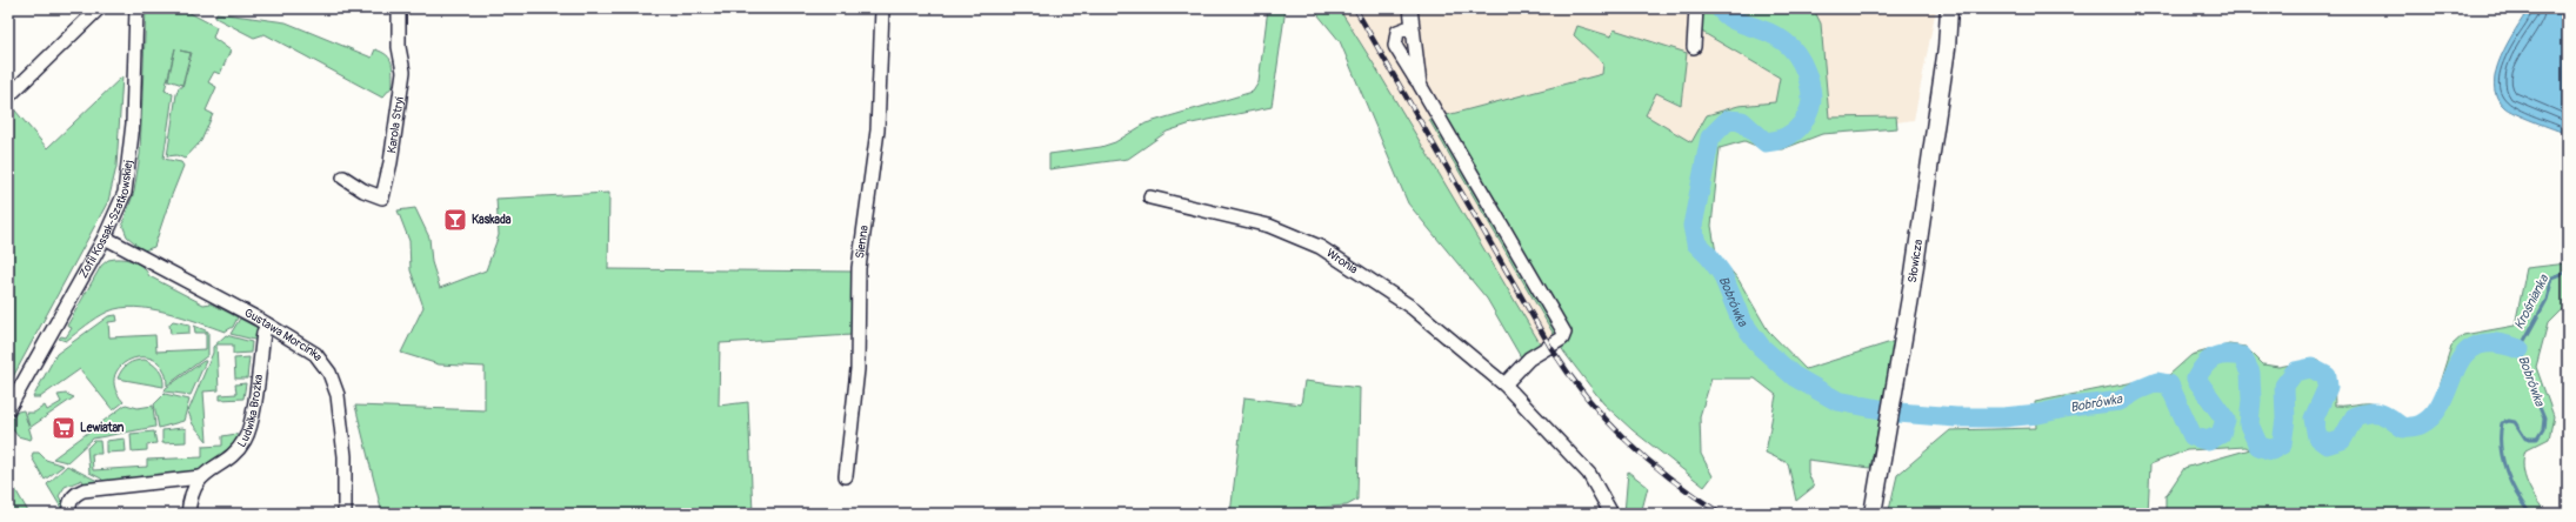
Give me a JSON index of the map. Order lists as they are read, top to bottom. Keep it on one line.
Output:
{"streets":{"street":["Karola Stryi","Zofii Kossak-Szatkowskiej","Sienna","Wronia","Słowicza","Gustawa Morcinka","Ludwika Brożka"]},"crossings":[["Zofii Kossak-Szatkowskiej","Gustawa Morcinka"],["Gustawa Morcinka","Ludwika Brożka"]],"water":["Bobrówka","Krośnianka"],"places":{"bar":["Kaskada"],"supermarket":["Lewiatan"]}}
